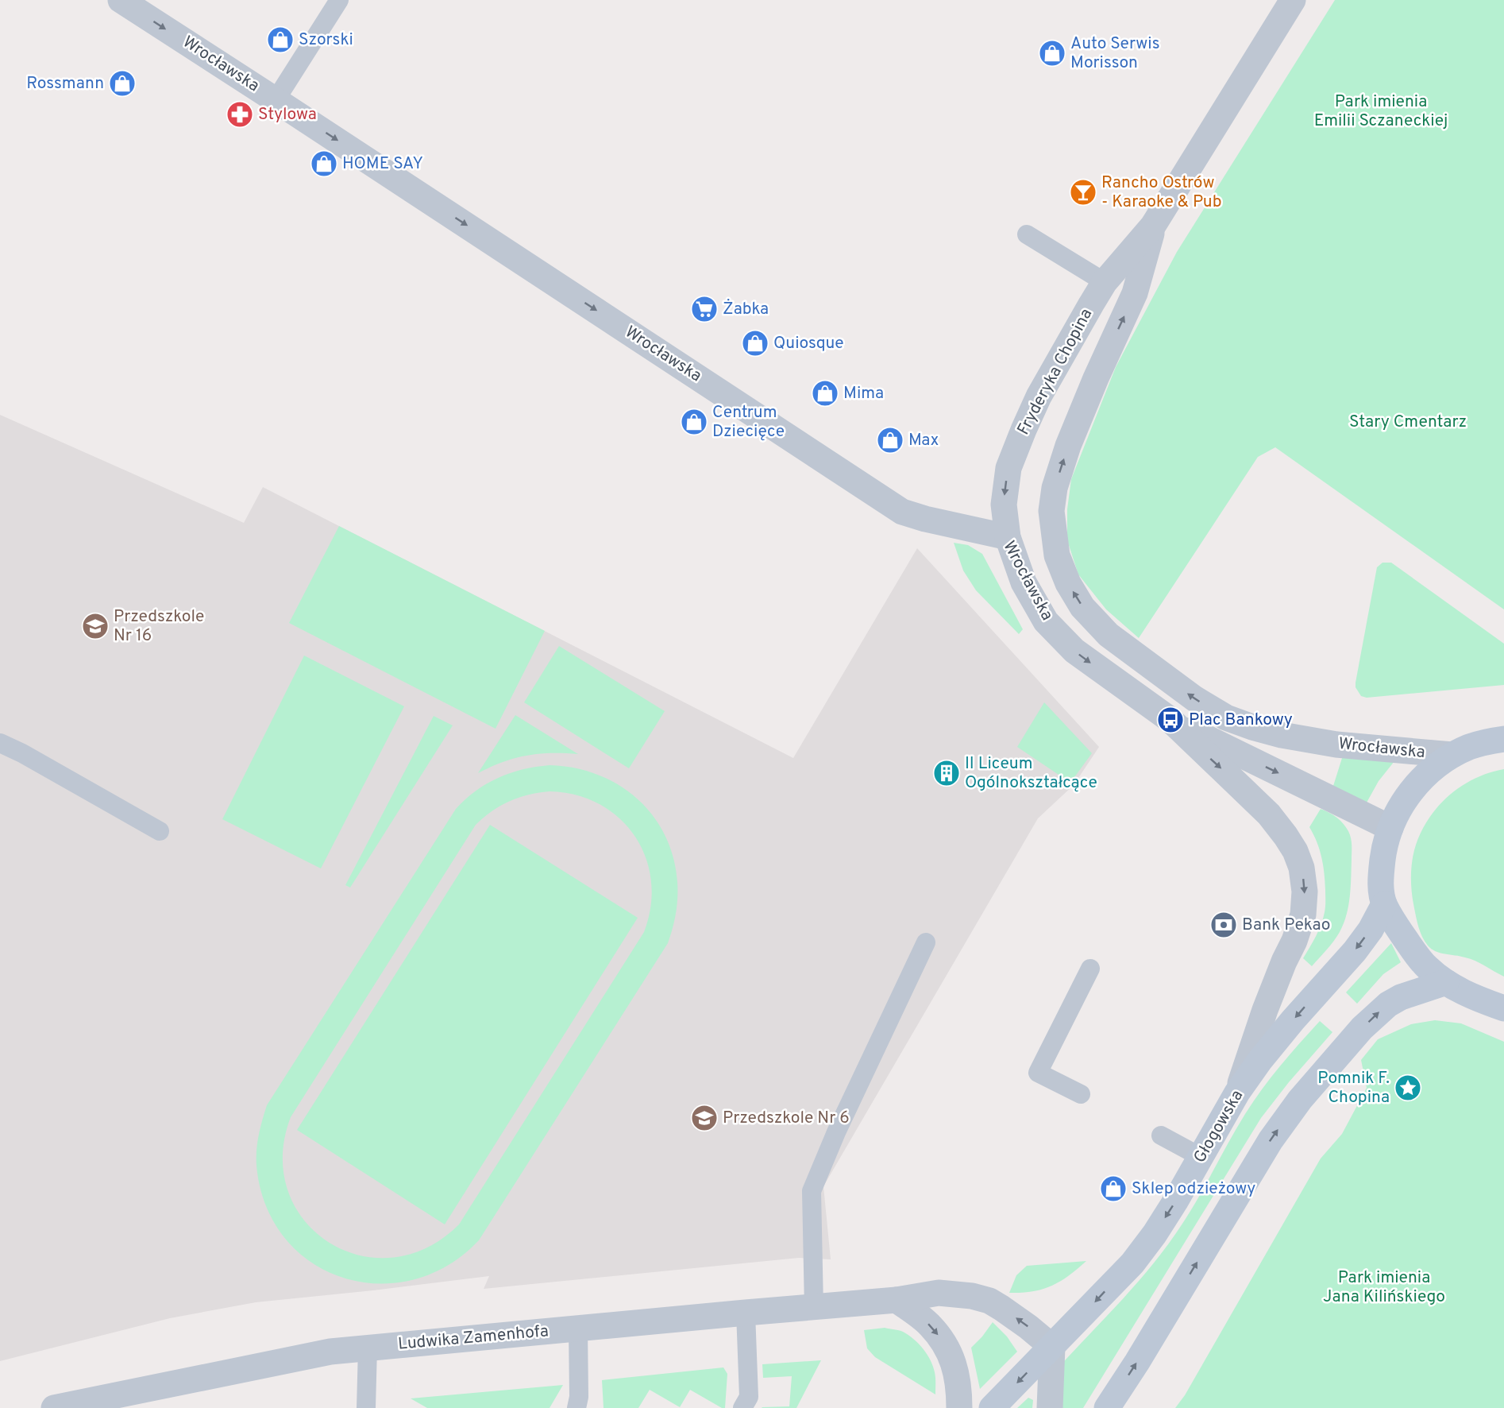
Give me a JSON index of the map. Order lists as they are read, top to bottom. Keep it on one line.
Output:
{"streets":{"main road":["Głogowska"],"street":["Wrocławska","Fryderyka Chopina","Ludwika Zamenhofa"]},"crossings":[["Wrocławska","Fryderyka Chopina"],["Wrocławska","Głogowska"],["Głogowska","Ludwika Zamenhofa"]],"parks":["Park imienia Emilii Sczaneckiej","Stary Cmentarz","Park imienia Jana Kilińskiego"],"places":{"shop":["Szorski","Auto Serwis Morisson","Rossmann","HOME SAY","Quiosque","Mima","Centrum Dziecięce","Max","Sklep odzieżowy"],"pharmacy":["Stylowa"],"bar":["Rancho Ostrów - Karaoke & Pub"],"supermarket":["Żabka"],"school or university":["Przedszkole Nr 16","Przedszkole Nr 6"],"bus stop":["Plac Bankowy"],"building":["II Liceum Ogólnokształcące"],"bank":["Bank Pekao"],"place":["Pomnik F. Chopina"]}}
